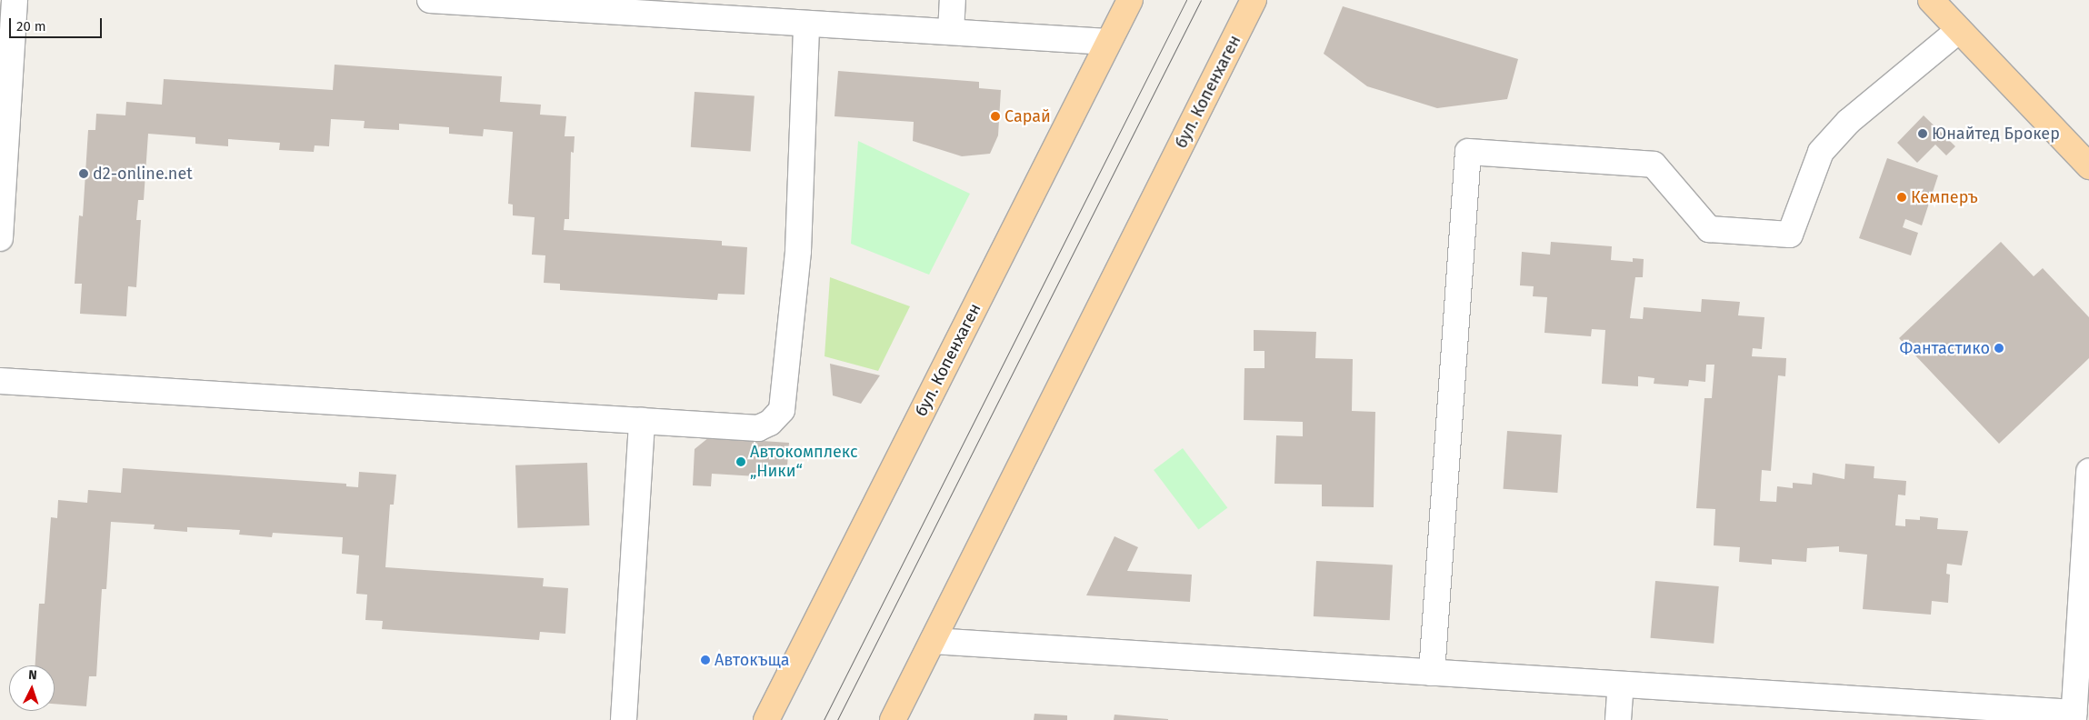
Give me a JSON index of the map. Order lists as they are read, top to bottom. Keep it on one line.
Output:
{"streets":{"main road":["бул. Копенхаген"]},"places":["Сарай","Юнайтед Брокер","d2-online.net","Кемперъ","Фантастико","Автокомплекс „Ники“","Автокъща"],"scale_bar":"20 m","north":"top"}
